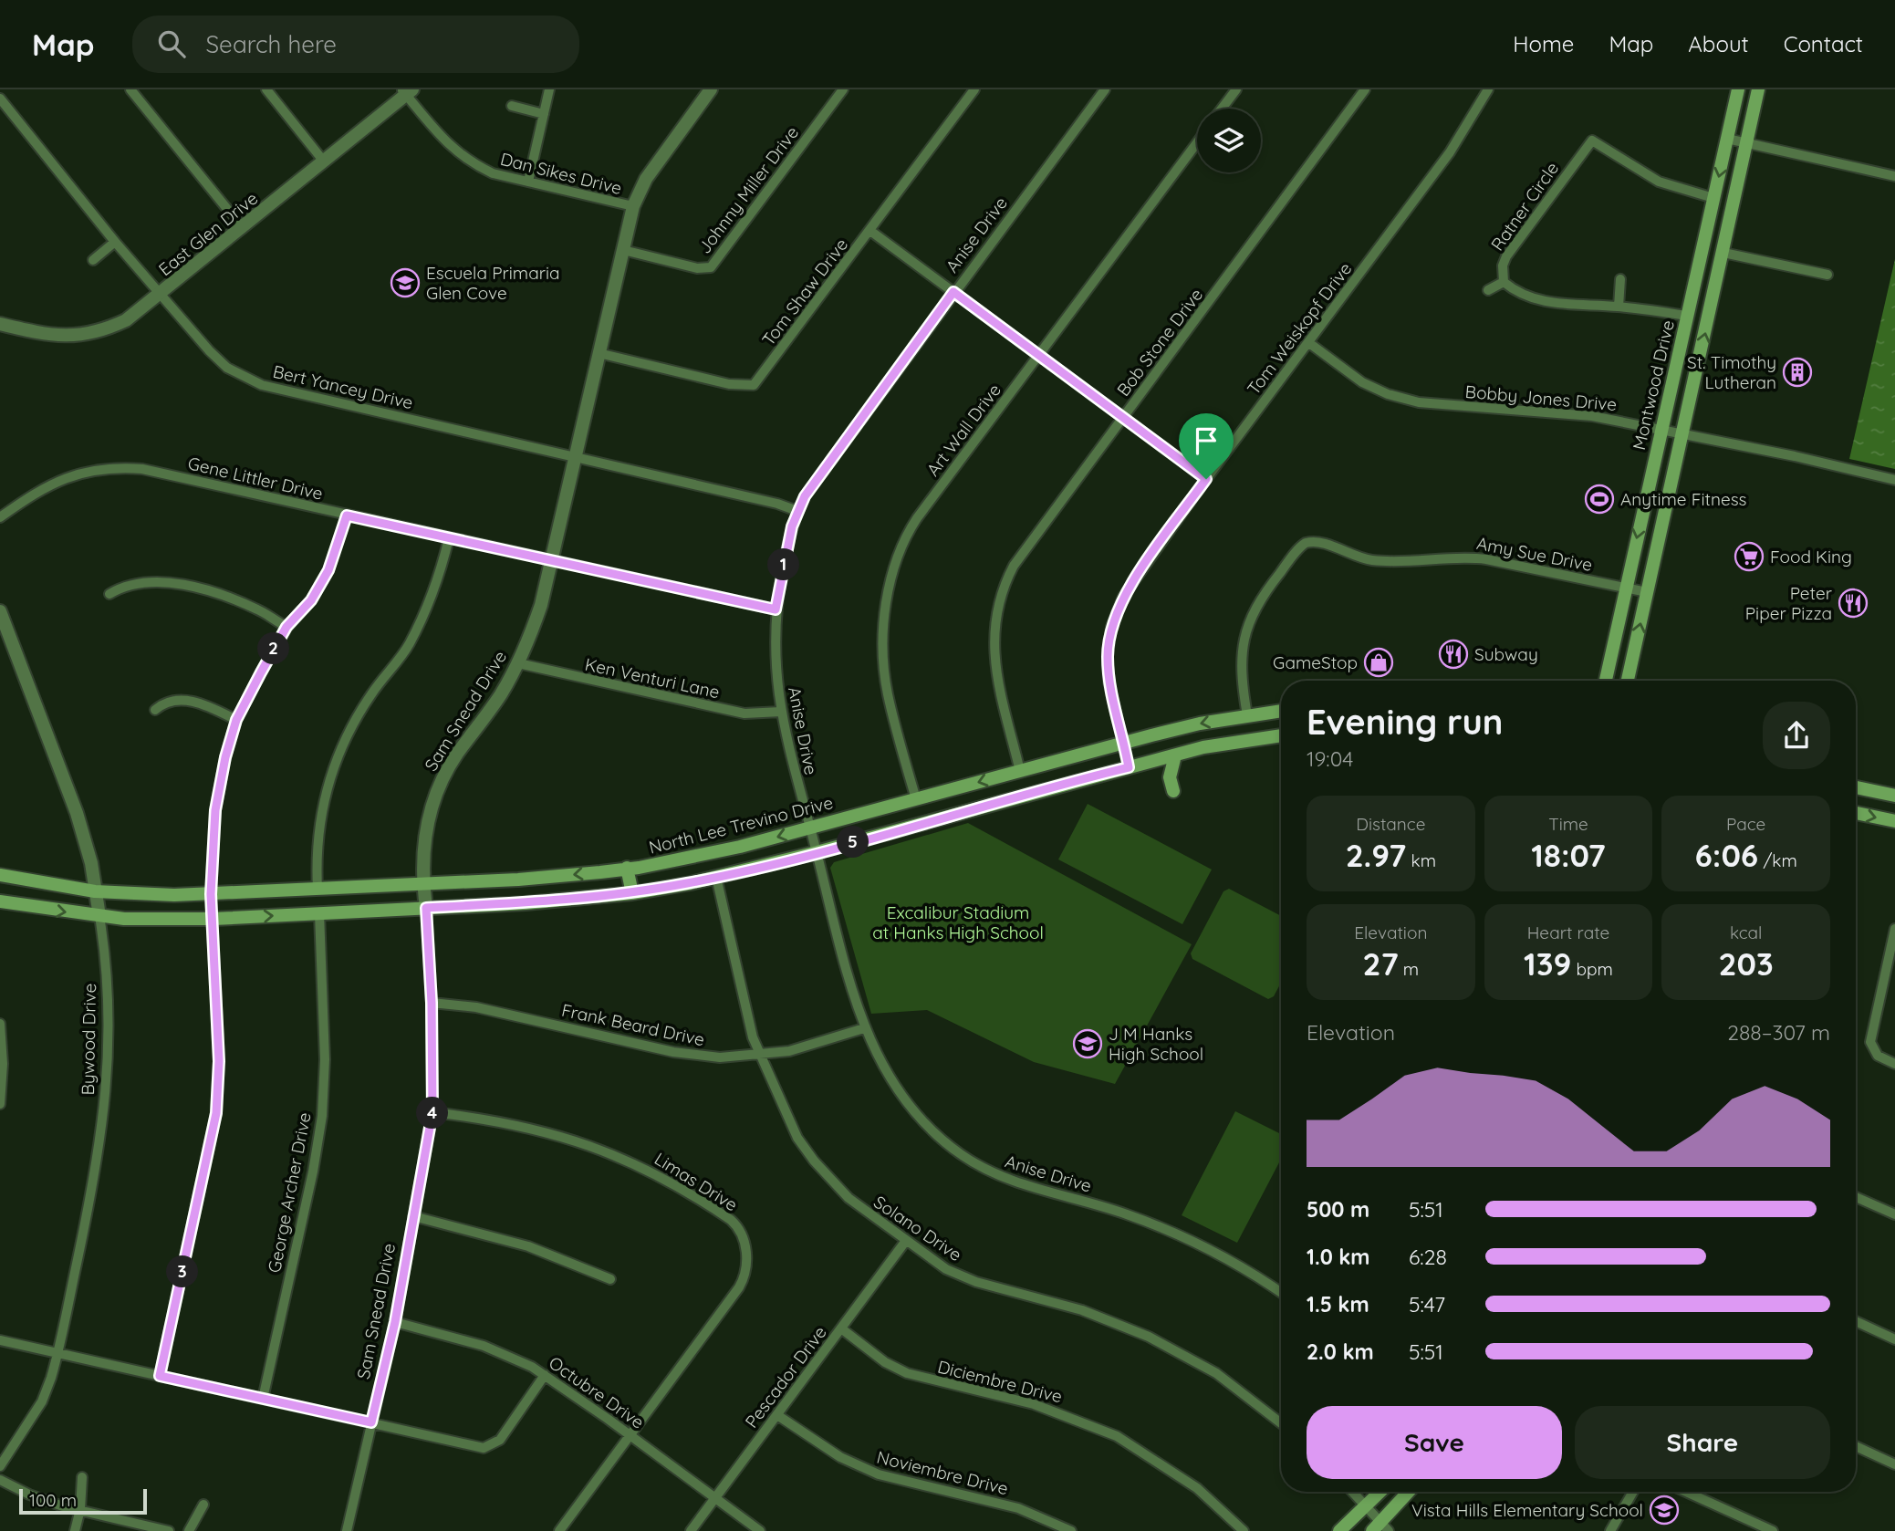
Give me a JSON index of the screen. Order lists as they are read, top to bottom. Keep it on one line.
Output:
{"streets":{"main road":["Montwood Drive","North Lee Trevino Drive"],"street":["Dan Sikes Drive","Johnny Miller Drive","Ratner Circle","East Glen Drive","Anise Drive","Tom Shaw Drive","Tom Weiskopf Drive","Bob Stone Drive","Bert Yancey Drive","Bobby Jones Drive","Art Wall Drive","Gene Littler Drive","Amy Sue Drive","Ken Venturi Lane","Sam Snead Drive","Frank Beard Drive","Bywood Drive","Limas Drive","George Archer Drive","Solano Drive","Pescador Drive","Diciembre Drive","Octubre Drive","Noviembre Drive"]},"crossings":[["Dan Sikes Drive","East Glen Drive"],["Dan Sikes Drive","Sam Snead Drive"],["Johnny Miller Drive","Sam Snead Drive"],["Ratner Circle","Montwood Drive"],["East Glen Drive","Bert Yancey Drive"],["Anise Drive","Bert Yancey Drive"],["Anise Drive","Gene Littler Drive"],["Anise Drive","Ken Venturi Lane"],["Anise Drive","North Lee Trevino Drive"],["Anise Drive","Frank Beard Drive"],["Tom Shaw Drive","Sam Snead Drive"],["Tom Weiskopf Drive","Bobby Jones Drive"],["Tom Weiskopf Drive","North Lee Trevino Drive"],["Bob Stone Drive","North Lee Trevino Drive"],["Montwood Drive","Bobby Jones Drive"],["Montwood Drive","Amy Sue Drive"],["Bert Yancey Drive","Sam Snead Drive"],["Art Wall Drive","North Lee Trevino Drive"],["Gene Littler Drive","Sam Snead Drive"],["Amy Sue Drive","North Lee Trevino Drive"],["Ken Venturi Lane","Sam Snead Drive"],["Sam Snead Drive","North Lee Trevino Drive"],["Sam Snead Drive","Frank Beard Drive"],["Sam Snead Drive","Limas Drive"],["Sam Snead Drive","Octubre Drive"],["North Lee Trevino Drive","Bywood Drive"],["Frank Beard Drive","Solano Drive"],["Limas Drive","Octubre Drive"],["Solano Drive","Pescador Drive"],["Pescador Drive","Diciembre Drive"],["Pescador Drive","Octubre Drive"],["Pescador Drive","Noviembre Drive"]],"parks":["Excalibur Stadium at Hanks High School"],"places":{"school or university":["Escuela Primaria Glen Cove","J M Hanks High School","Vista Hills Elementary School"],"building":["St. Timothy Lutheran"],"sports":["Anytime Fitness"],"supermarket":["Food King"],"restaurant":["Peter Piper Pizza","Subway"],"shop":["GameStop"]},"scale_bar":"100 m","page":{"header":"Map","search":"Search here","nav":["Home","Map","About","Contact"],"pins":["1","2","5","4","3"],"heading":["Evening run","19:04"],"stats":[["Distance","2.97 km"],["Time","18:07"],["Pace","6:06 /km"],["Elevation","27 m"],["Heart rate","139 bpm"],["kcal","203"]],"chart":["Elevation","288–307 m"],"list":[{"name":"500 m","note":"5:51"},{"name":"1.0 km","note":"6:28"},{"name":"1.5 km","note":"5:47"},{"name":"2.0 km","note":"5:51"}],"buttons":["Save","Share"],"scale":"100 m"}}
